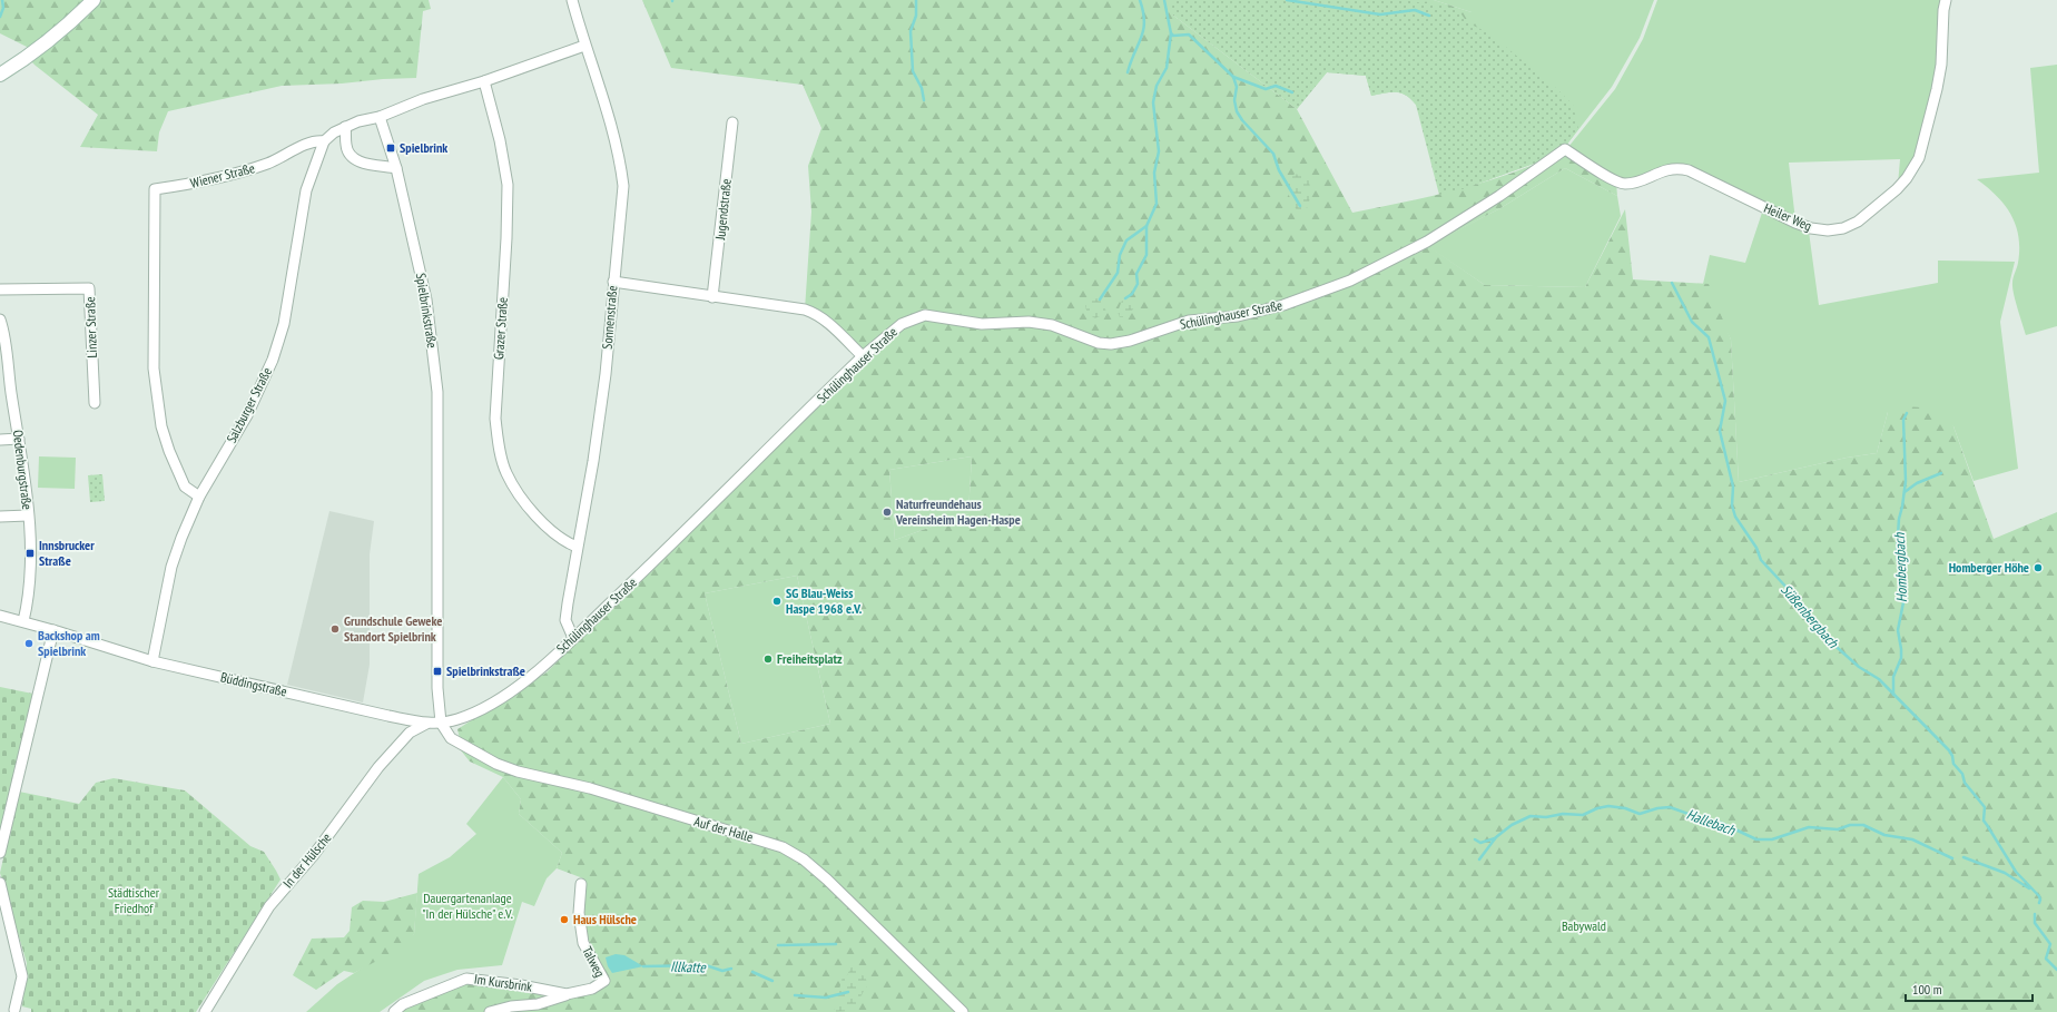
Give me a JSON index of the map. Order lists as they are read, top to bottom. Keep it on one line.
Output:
{"streets":{"street":["Wiener Straße","Jugendstraße","Heiler Weg","Spielbrinkstraße","Schülinghauser Straße","Sonnenstraße","Linzer Straße","Grazer Straße","Salzburger Straße","Oedenburgstraße","Büddingstraße","Auf der Halle","In der Hülsche","Talweg","Im Kursbrink"]},"crossings":[["Wiener Straße","Spielbrinkstraße"],["Wiener Straße","Sonnenstraße"],["Wiener Straße","Grazer Straße"],["Wiener Straße","Salzburger Straße"],["Heiler Weg","Schülinghauser Straße"],["Spielbrinkstraße","Büddingstraße"],["Spielbrinkstraße","Auf der Halle"],["Schülinghauser Straße","Sonnenstraße"],["Schülinghauser Straße","Büddingstraße"],["Sonnenstraße","Grazer Straße"],["Salzburger Straße","Büddingstraße"],["Oedenburgstraße","Büddingstraße"],["Büddingstraße","Auf der Halle"],["Büddingstraße","In der Hülsche"],["Talweg","Im Kursbrink"]],"water":["Hombergbach","Süßenbergbach","Hallebach","Illkatte"],"parks":["Städtischer Friedhof","Dauergartenanlage \"In der Hülsche\" e.V.","Babywald"],"places":{"transit":["Spielbrink","Innsbrucker Straße","Spielbrinkstraße"],"other":["Naturfreundehaus Vereinsheim Hagen-Haspe","Homberger Höhe","SG Blau-Weiss Haspe 1968 e.V.","Grundschule Geweke Standort Spielbrink","Backshop am Spielbrink","Freiheitsplatz","Haus Hülsche"]},"scale_bar":"100 m"}
